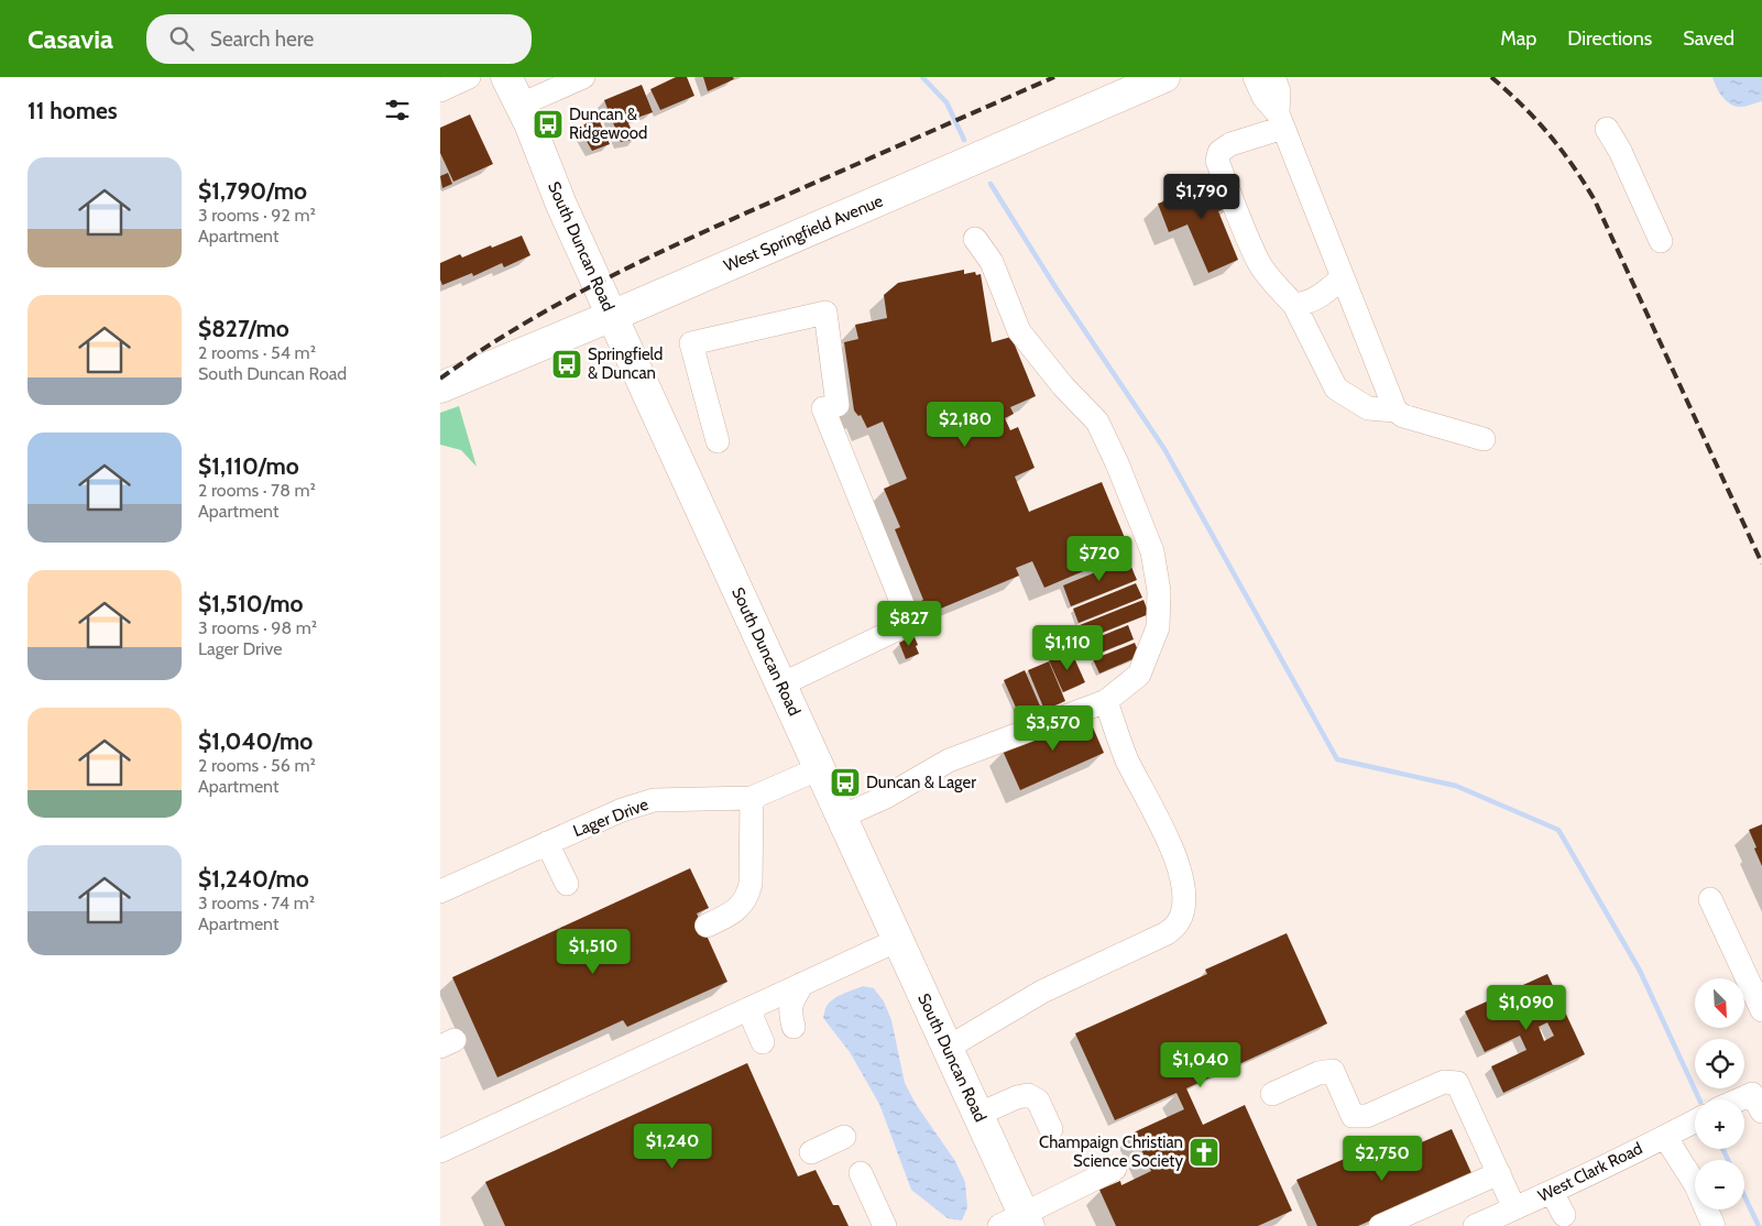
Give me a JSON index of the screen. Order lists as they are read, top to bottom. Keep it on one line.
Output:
{"streets":{"main road":["West Springfield Avenue","South Duncan Road"],"street":["Lager Drive","West Clark Road"]},"crossings":[["West Springfield Avenue","South Duncan Road"],["South Duncan Road","Lager Drive"]],"places":{"bus stop":["Duncan & Ridgewood","Springfield & Duncan","Duncan & Lager"],"church":["Champaign Christian Science Society"]},"north":"bottom right","page":{"header":"Casavia","search":"Search here","nav":["Map","Directions","Saved"],"heading":"11 homes","list":[{"name":"$1,790/mo","note":"3 rooms · 92 m² · Apartment"},{"name":"$827/mo","note":"2 rooms · 54 m² · South Duncan Road"},{"name":"$1,110/mo","note":"2 rooms · 78 m² · Apartment"},{"name":"$1,510/mo","note":"3 rooms · 98 m² · Lager Drive"},{"name":"$1,040/mo","note":"2 rooms · 56 m² · Apartment"},{"name":"$1,240/mo","note":"3 rooms · 74 m² · Apartment"}],"price":["$1,790","$2,180","$720","$827","$1,110","$3,570","$1,510","$1,090","$1,040","$1,240","$2,750"],"map_buttons":["+","−"]}}
